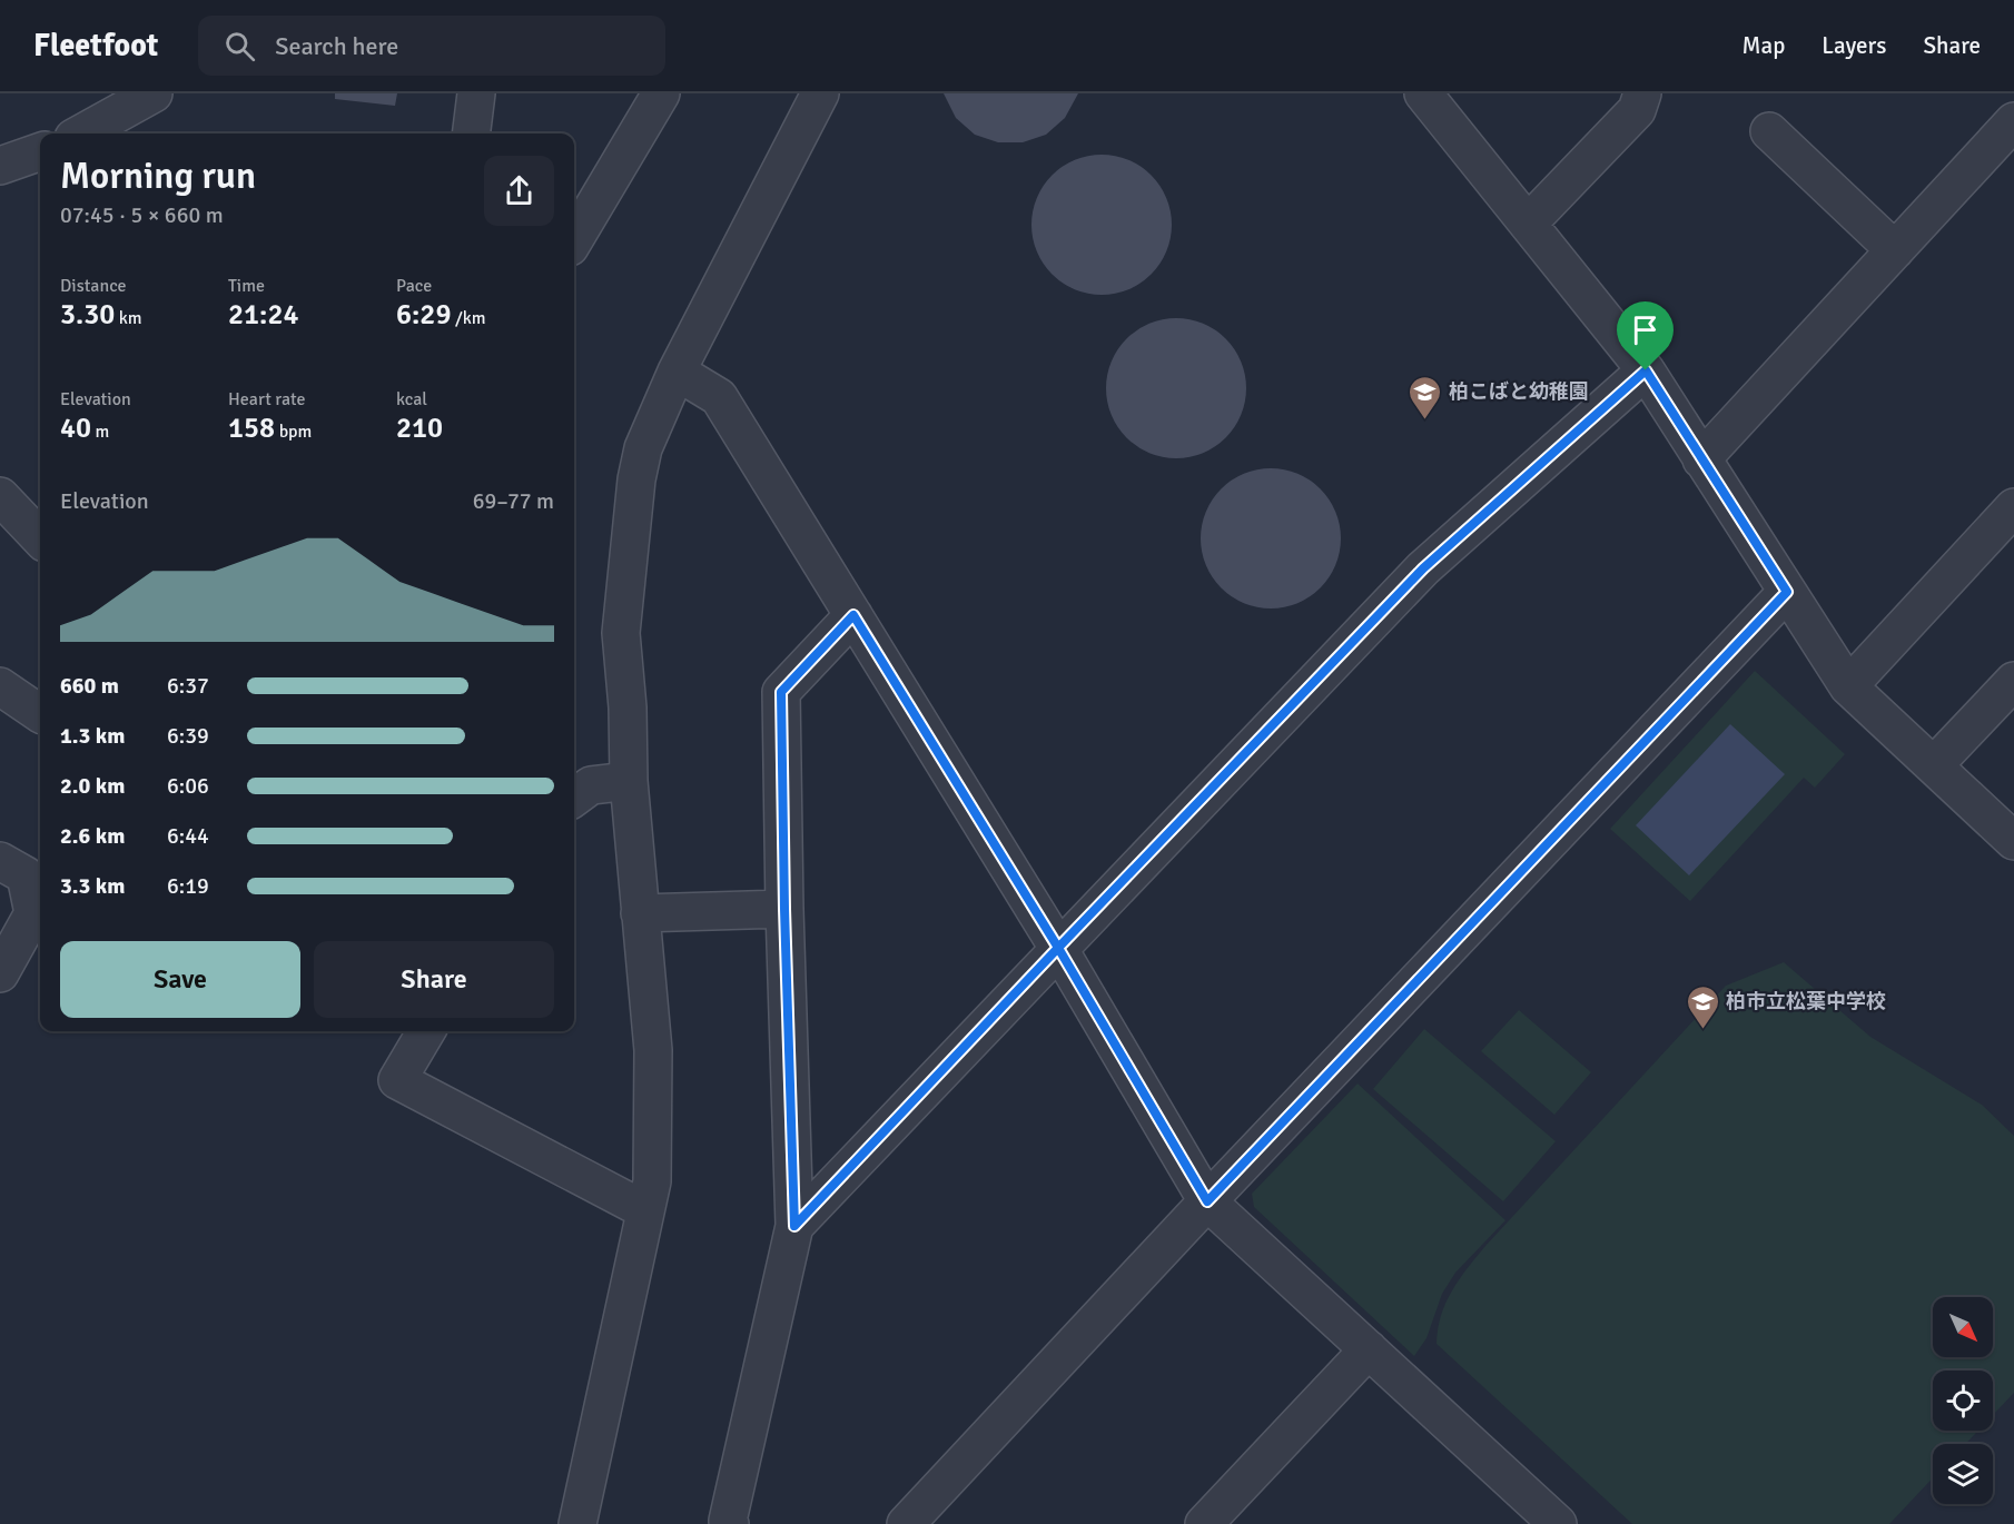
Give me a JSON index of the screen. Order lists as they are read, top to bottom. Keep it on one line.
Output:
{"places":{"school or university":["柏こばと幼稚園","柏市立松葉中学校"]},"north":"bottom right","page":{"header":"Fleetfoot","search":"Search here","nav":["Map","Layers","Share"],"heading":["Morning run","07:45 · 5 × 660 m"],"stats":[["Distance","3.30 km"],["Time","21:24"],["Pace","6:29 /km"],["Elevation","40 m"],["Heart rate","158 bpm"],["kcal","210"]],"chart":["Elevation","69–77 m"],"list":[{"name":"660 m","note":"6:37"},{"name":"1.3 km","note":"6:39"},{"name":"2.0 km","note":"6:06"},{"name":"2.6 km","note":"6:44"},{"name":"3.3 km","note":"6:19"}],"buttons":["Save","Share"]}}
